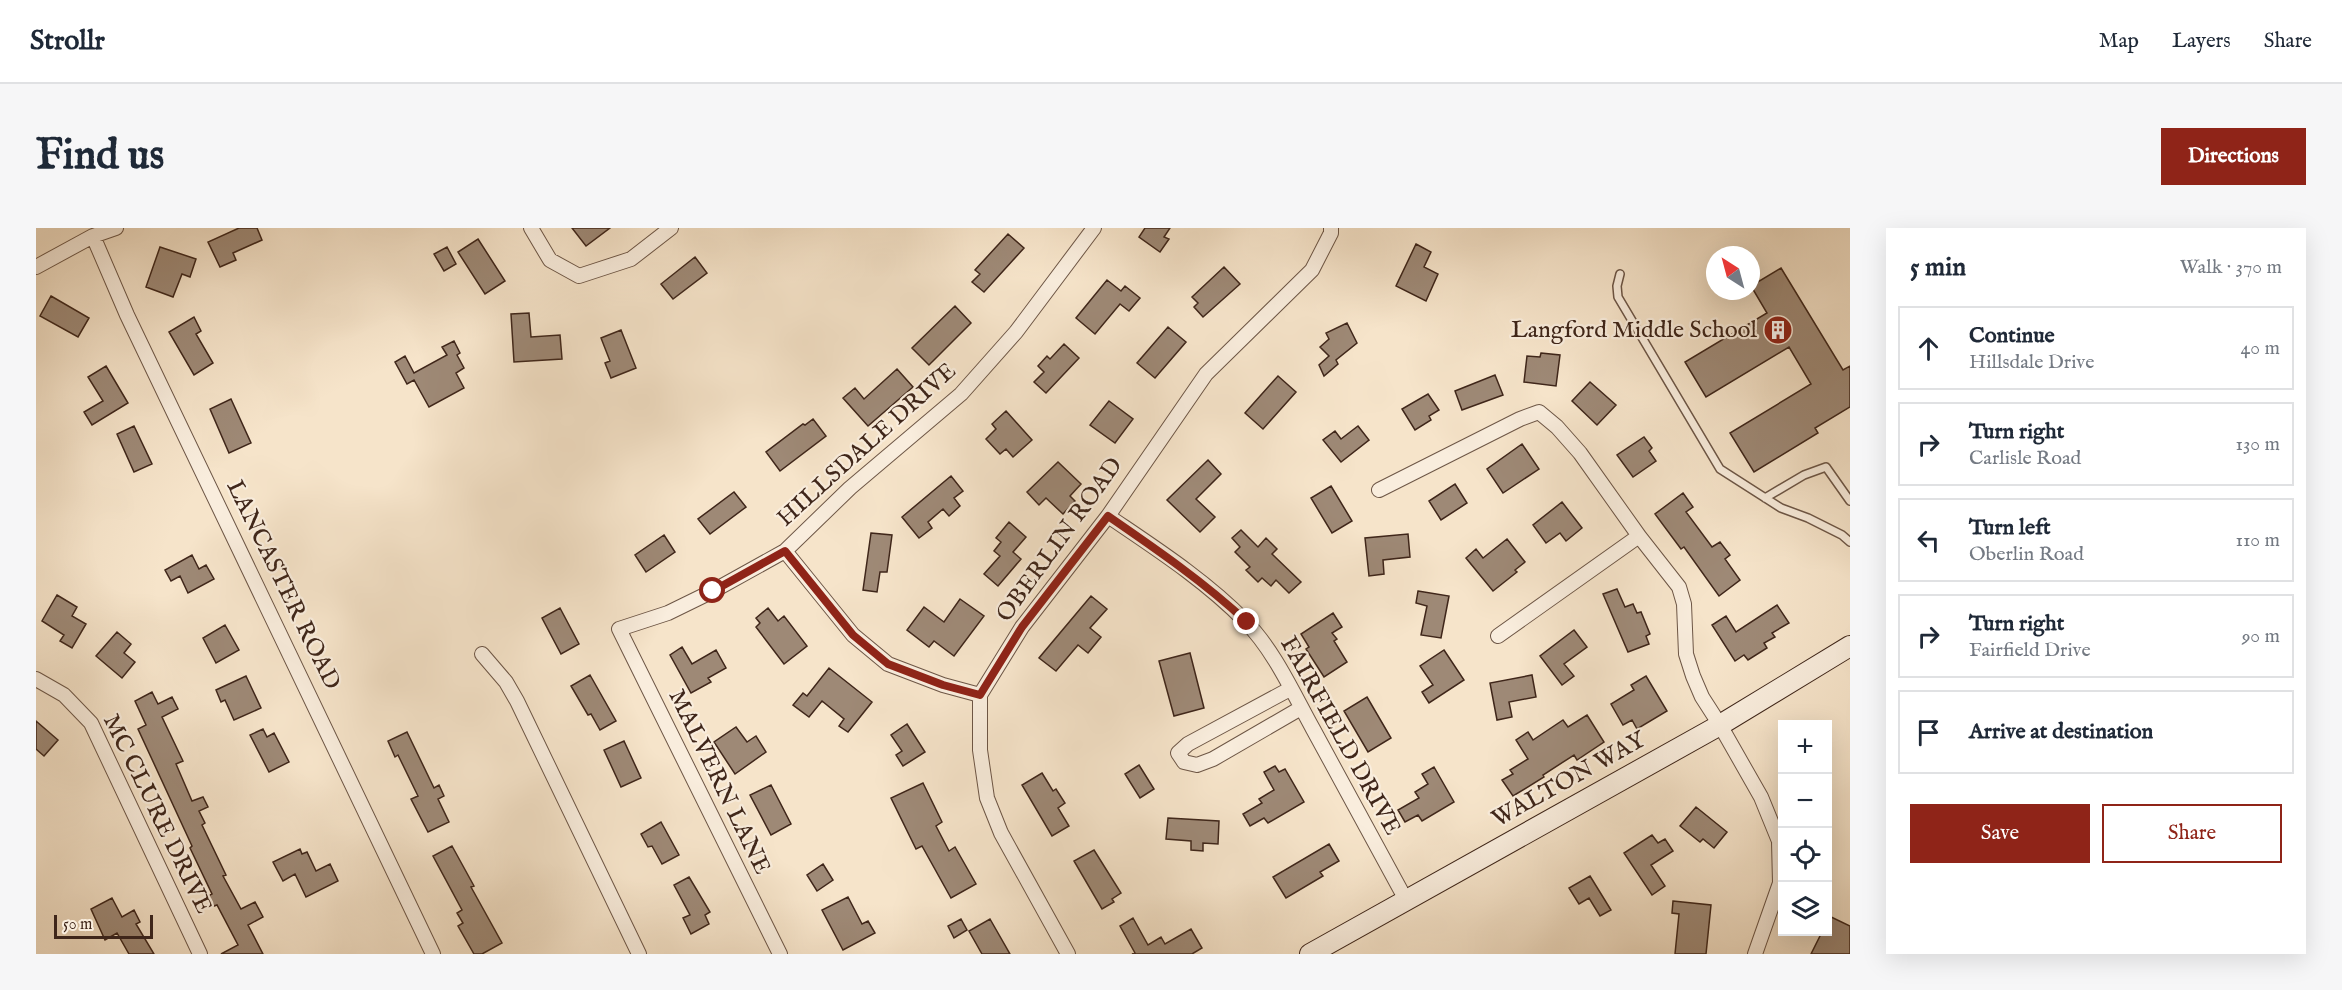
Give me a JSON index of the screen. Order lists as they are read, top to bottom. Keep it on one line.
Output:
{"streets":{"main road":["WALTON WAY"],"street":["HILLSDALE DRIVE","OBERLIN ROAD","LANCASTER ROAD","FAIRFIELD DRIVE","MALVERN LANE","MC CLURE DRIVE"]},"crossings":[["HILLSDALE DRIVE","MALVERN LANE"],["OBERLIN ROAD","FAIRFIELD DRIVE"],["FAIRFIELD DRIVE","WALTON WAY"]],"places":{"building":["Langford Middle School"]},"scale_bar":"50 m","north":"top left","page":{"header":"Strollr","nav":["Map","Layers","Share"],"buttons":["Directions",["Save","Share"]],"title":"Find us","heading":["5 min","Walk · 370 m"],"list":[["Continue","Hillsdale Drive","40 m"],["Turn right","Carlisle Road","130 m"],["Turn left","Oberlin Road","110 m"],["Turn right","Fairfield Drive","90 m"],"Arrive at destination"],"map_buttons":["+","−"],"scale":"50 m"}}
